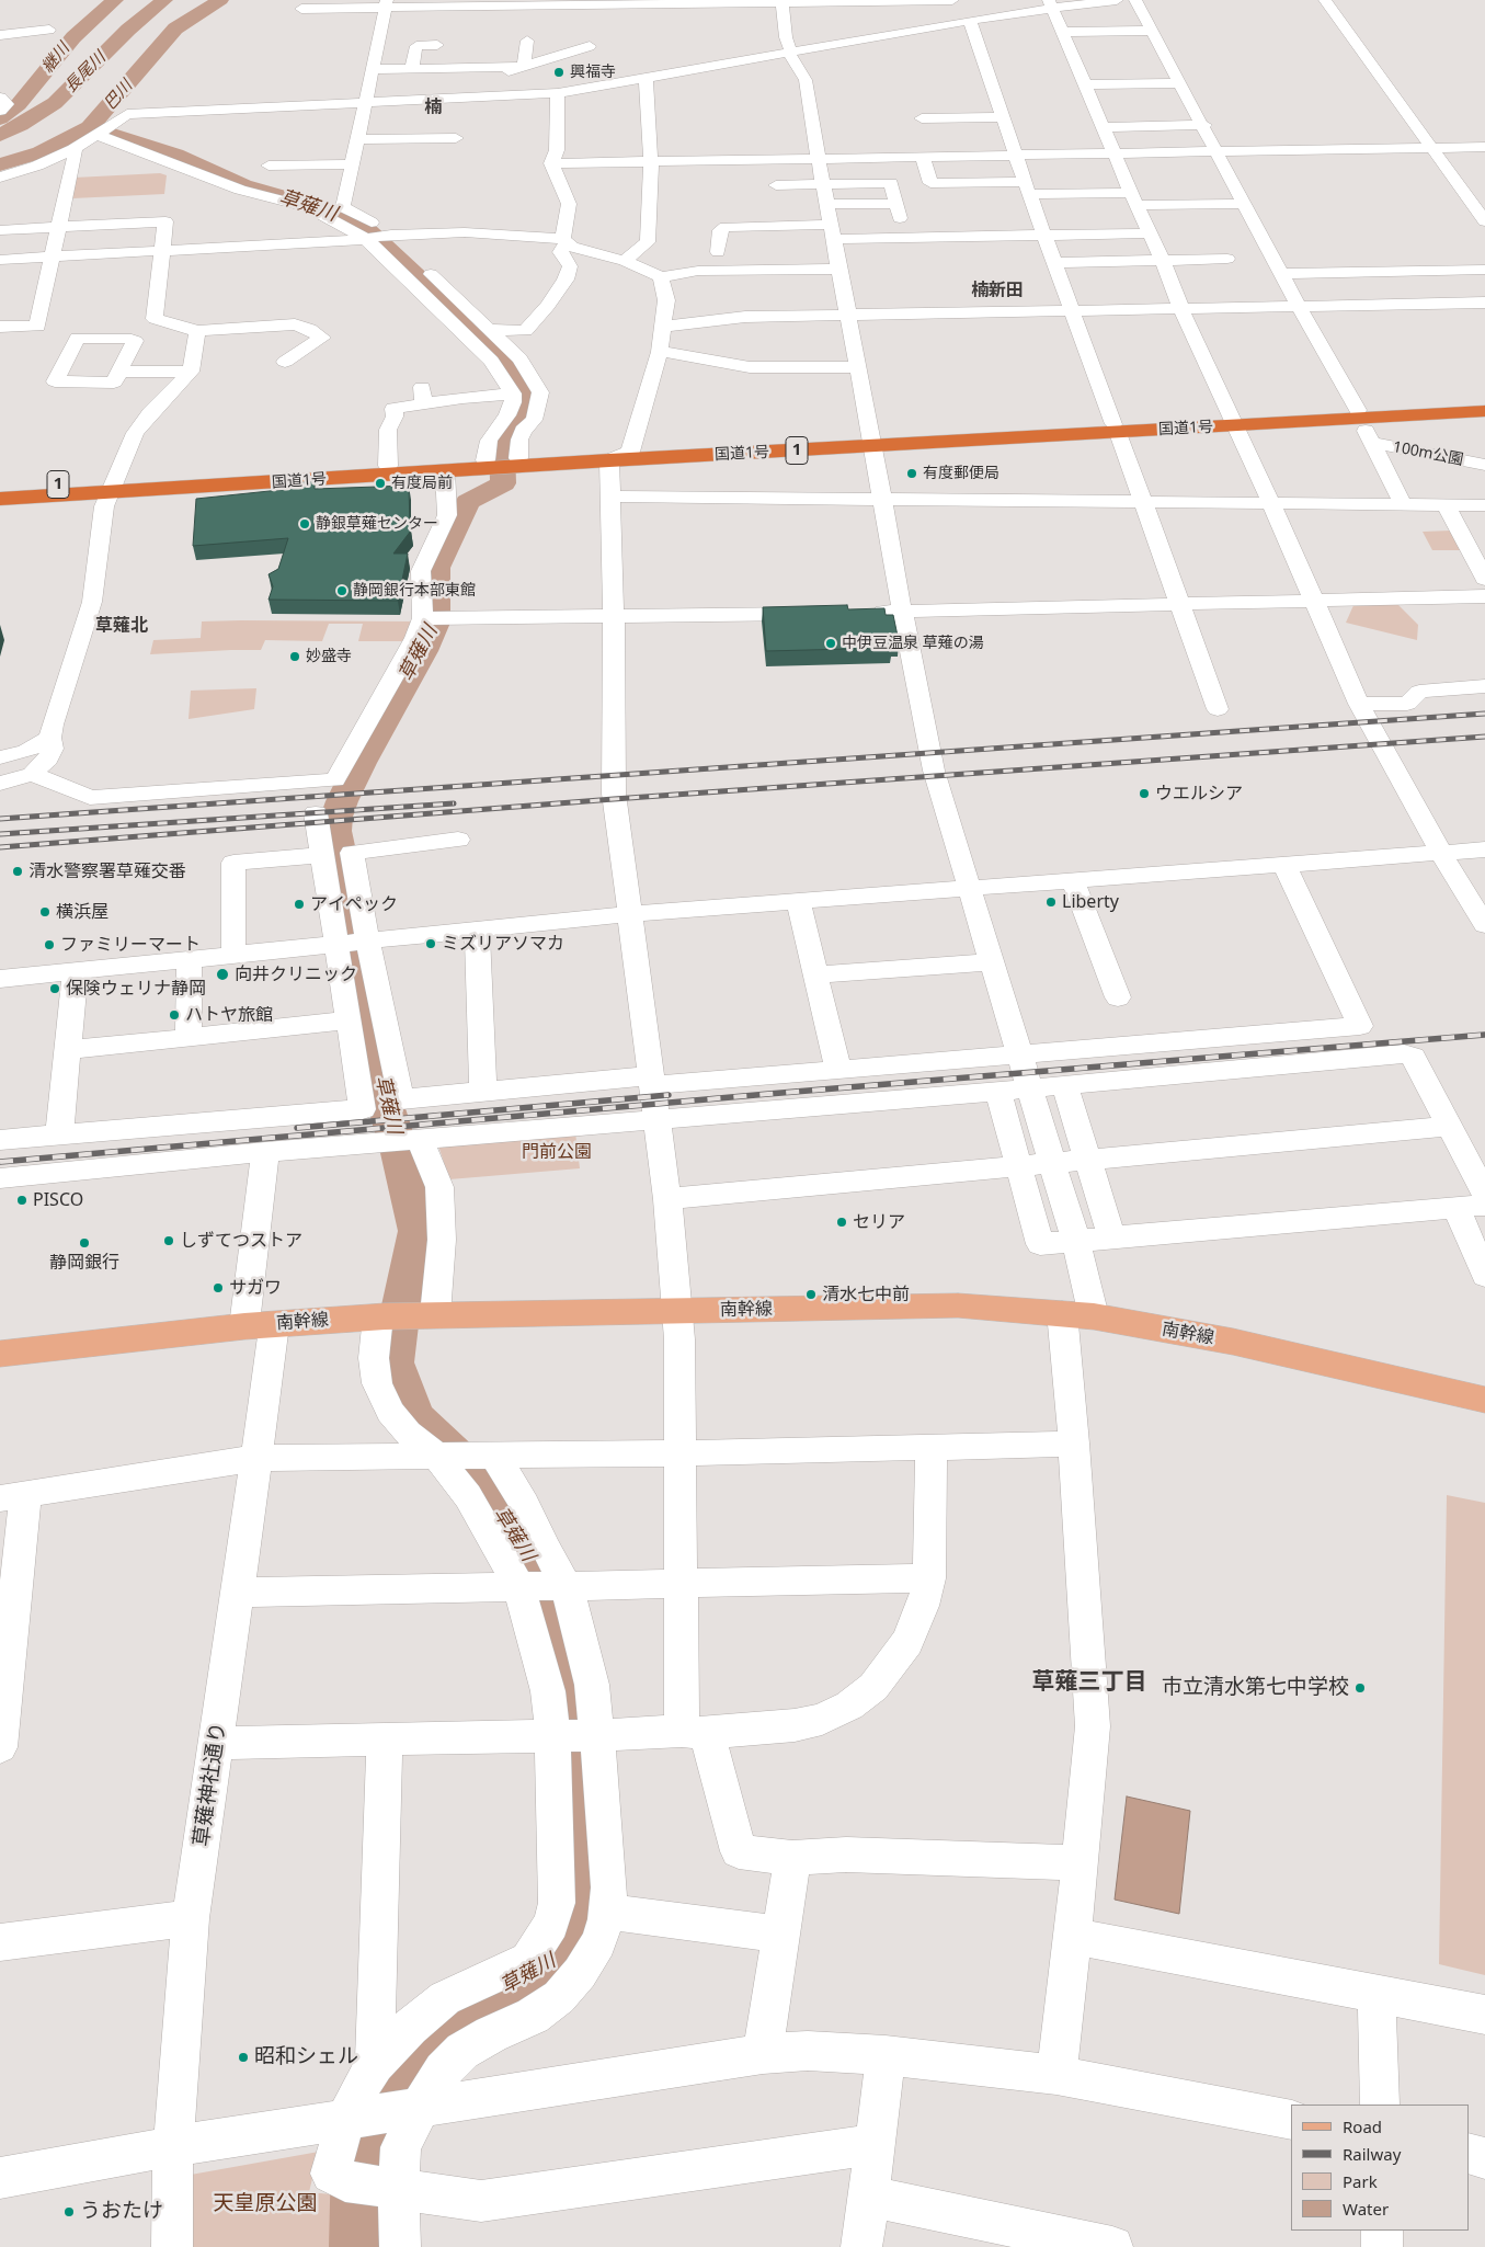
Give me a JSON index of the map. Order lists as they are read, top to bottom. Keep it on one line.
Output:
{"streets":{"highway":["国道1号","1"],"main road":["南幹線"],"street":["100m公園","草薙神社通り"]},"crossings":[["南幹線","草薙神社通り"]],"districts":["楠","楠新田","草薙北","草薙三丁目"],"water":["継川","長尾川","巴川","草薙川"],"parks":["門前公園","天皇原公園"],"places":["興福寺","有度郵便局","有度局前","静銀草薙センター","静岡銀行本部東館","中伊豆温泉 草薙の湯","妙盛寺","ウエルシア","清水警察署草薙交番","Liberty","アイペック","横浜屋","ミズリアソマカ","ファミリーマート","向井クリニック","保険ウェリナ静岡","ハトヤ旅館","PISCO","セリア","しずてつストア","静岡銀行","サガワ","清水七中前","市立清水第七中学校","昭和シェル","うおたけ"],"legend":["Road","Railway","Park","Water"]}
